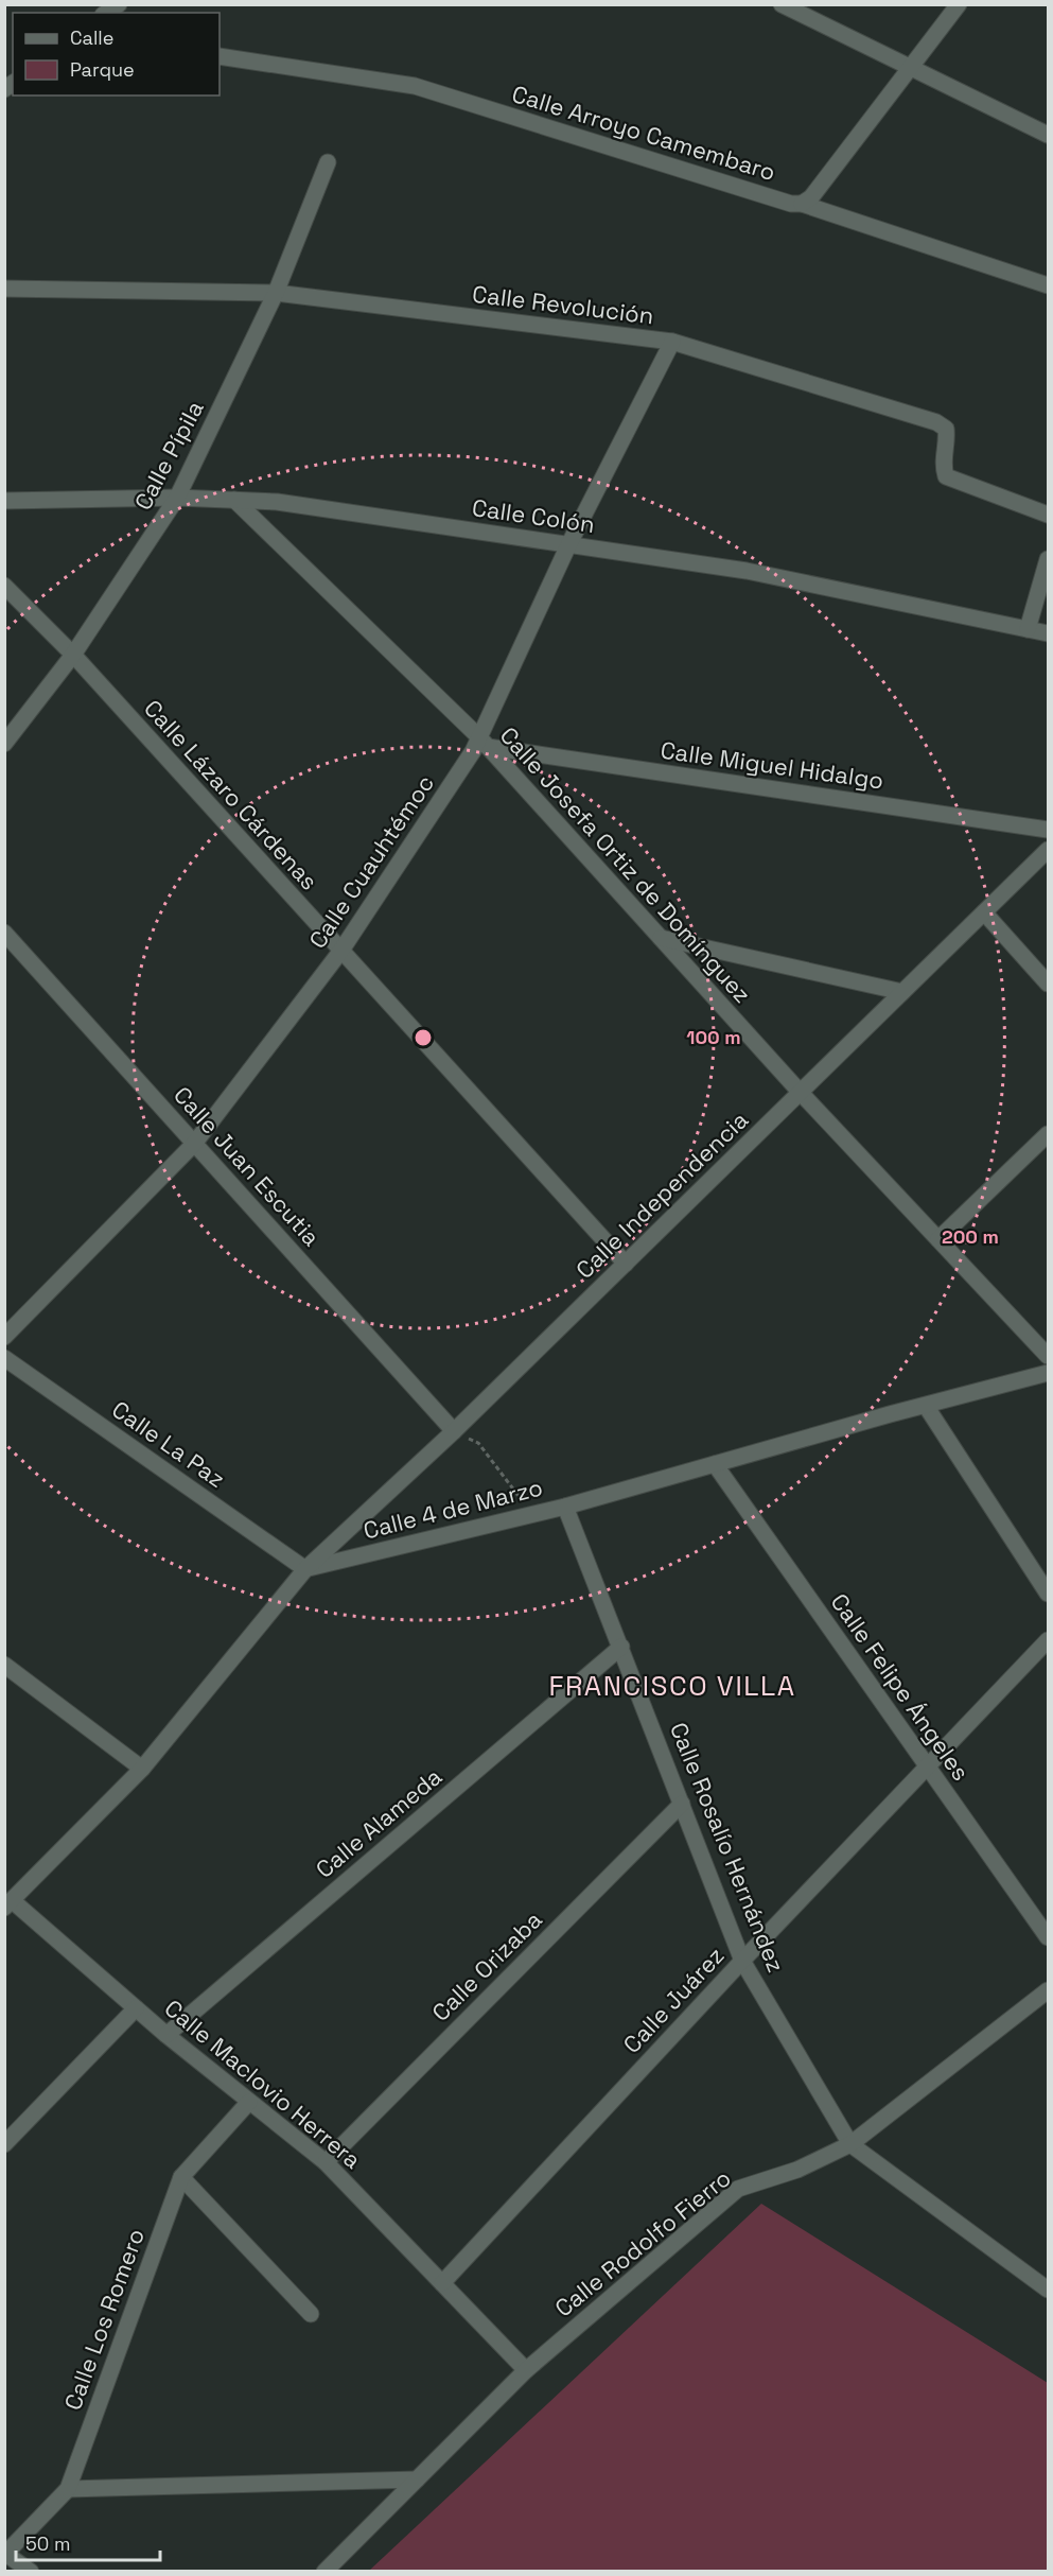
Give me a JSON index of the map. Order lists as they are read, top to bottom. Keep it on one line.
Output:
{"streets":{"street":["Calle Arroyo Camembaro","Calle Revolución","Calle Pípila","Calle Colón","Calle Miguel Hidalgo","Calle Lázaro Cárdenas","Calle Cuauhtémoc","Calle Josefa Ortiz de Domínguez","Calle Juan Escutia","Calle Independencia","Calle La Paz","Calle 4 de Marzo","Calle Felipe Ángeles","Calle Alameda","Calle Rosalío Hernández","Calle Orizaba","Calle Juárez","Calle Maclovio Herrera","Calle Rodolfo Fierro","Calle Los Romero"]},"crossings":[["Calle Revolución","Calle Pípila"],["Calle Revolución","Calle Cuauhtémoc"],["Calle Pípila","Calle Colón"],["Calle Pípila","Calle Lázaro Cárdenas"],["Calle Colón","Calle Cuauhtémoc"],["Calle Colón","Calle Josefa Ortiz de Domínguez"],["Calle Miguel Hidalgo","Calle Cuauhtémoc"],["Calle Miguel Hidalgo","Calle Josefa Ortiz de Domínguez"],["Calle Lázaro Cárdenas","Calle Cuauhtémoc"],["Calle Lázaro Cárdenas","Calle Independencia"],["Calle Cuauhtémoc","Calle Josefa Ortiz de Domínguez"],["Calle Cuauhtémoc","Calle Juan Escutia"],["Calle Josefa Ortiz de Domínguez","Calle Independencia"],["Calle Juan Escutia","Calle Independencia"],["Calle Independencia","Calle La Paz"],["Calle Independencia","Calle 4 de Marzo"],["Calle La Paz","Calle 4 de Marzo"],["Calle 4 de Marzo","Calle Felipe Ángeles"],["Calle 4 de Marzo","Calle Rosalío Hernández"],["Calle Felipe Ángeles","Calle Juárez"],["Calle Alameda","Calle Rosalío Hernández"],["Calle Alameda","Calle Maclovio Herrera"],["Calle Rosalío Hernández","Calle Orizaba"],["Calle Rosalío Hernández","Calle Juárez"],["Calle Rosalío Hernández","Calle Rodolfo Fierro"],["Calle Orizaba","Calle Maclovio Herrera"],["Calle Juárez","Calle Maclovio Herrera"],["Calle Maclovio Herrera","Calle Rodolfo Fierro"],["Calle Maclovio Herrera","Calle Los Romero"]],"districts":["FRANCISCO VILLA"],"legend":["Calle","Parque"],"scale_bar":"50 m","rings":["100 m","200 m"]}
